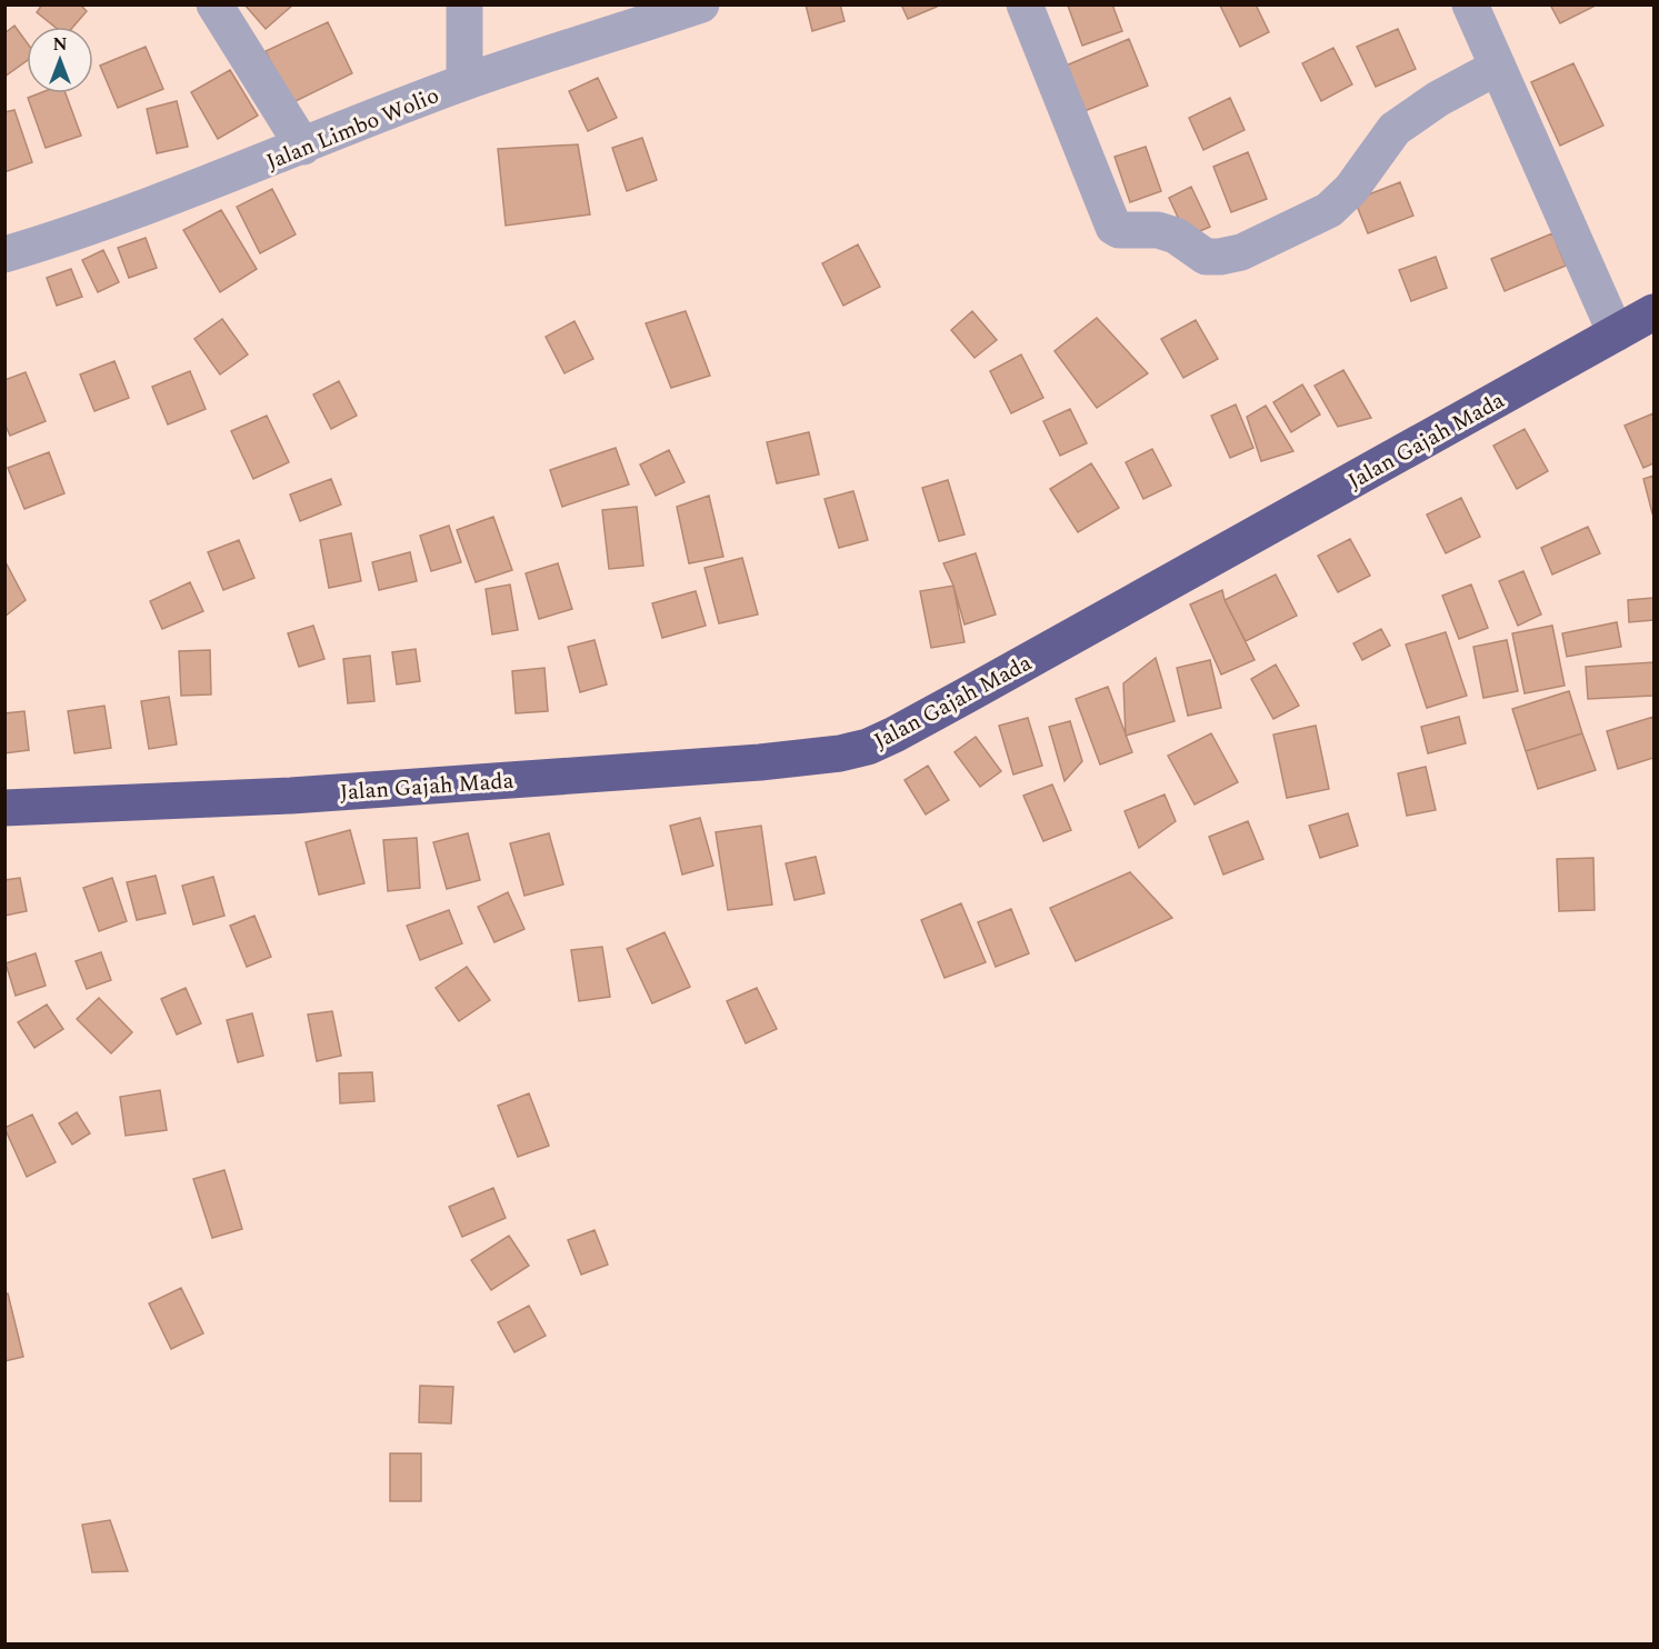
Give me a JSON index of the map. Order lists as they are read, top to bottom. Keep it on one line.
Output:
{"streets":{"highway":["Jalan Gajah Mada"],"street":["Jalan Limbo Wolio"]},"north":"top"}
